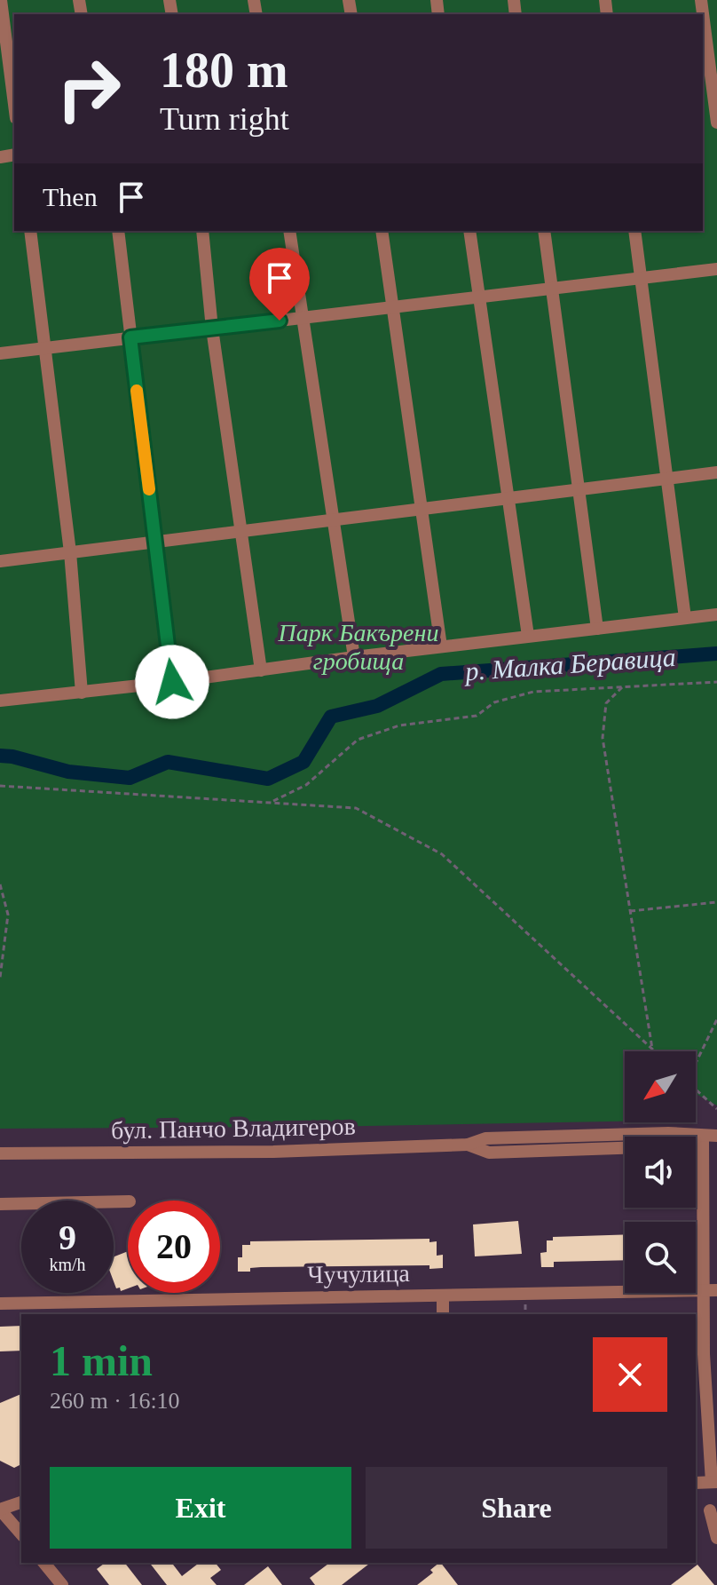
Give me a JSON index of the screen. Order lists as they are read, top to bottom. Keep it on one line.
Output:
{"streets":{"street":["бул. Панчо Владигеров","Чучулица"]},"water":["р. Малка Беравица"],"parks":["Парк Бакърени гробища"],"north":"bottom left","page":{"turn":["180 m","Turn right"],"then":"Then","speed":"9 km/h","limit":"20","heading":["1 min","260 m · 16:10"],"buttons":["Exit","Share"]}}
